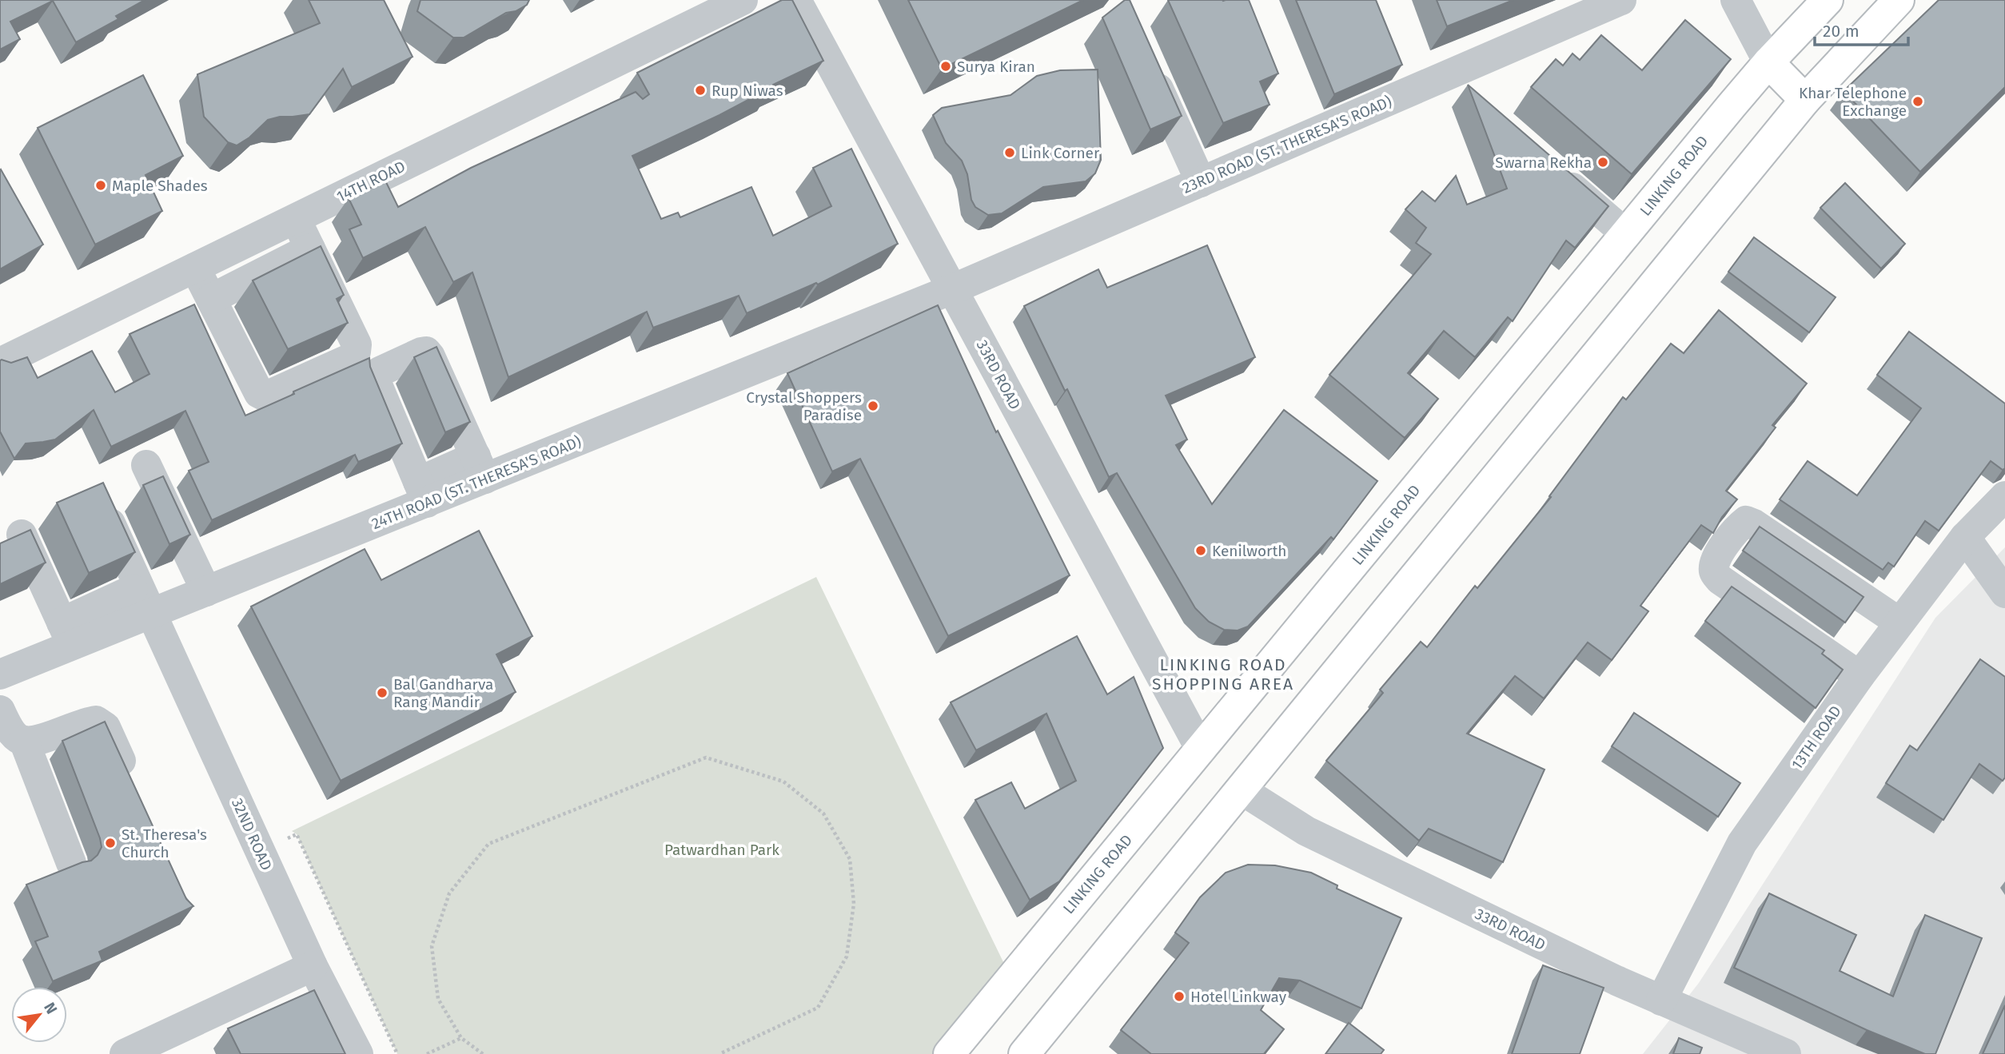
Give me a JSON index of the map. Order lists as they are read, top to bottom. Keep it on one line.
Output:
{"streets":{"main road":["LINKING ROAD"],"street":["23RD ROAD (ST. THERESA'S ROAD)","14TH ROAD","33RD ROAD","24TH ROAD (ST. THERESA'S ROAD)","13TH ROAD","32ND ROAD"]},"crossings":[["23RD ROAD (ST. THERESA'S ROAD)","33RD ROAD"],["23RD ROAD (ST. THERESA'S ROAD)","24TH ROAD (ST. THERESA'S ROAD)"],["LINKING ROAD","33RD ROAD"],["33RD ROAD","24TH ROAD (ST. THERESA'S ROAD)"],["33RD ROAD","13TH ROAD"],["24TH ROAD (ST. THERESA'S ROAD)","32ND ROAD"]],"districts":["LINKING ROAD SHOPPING AREA"],"parks":["Patwardhan Park"],"places":["Surya Kiran","Rup Niwas","Khar Telephone Exchange","Link Corner","Swarna Rekha","Maple Shades","Crystal Shoppers Paradise","Kenilworth","Bal Gandharva Rang Mandir","St. Theresa's Church","Hotel Linkway"],"scale_bar":"20 m","north":"top right"}
